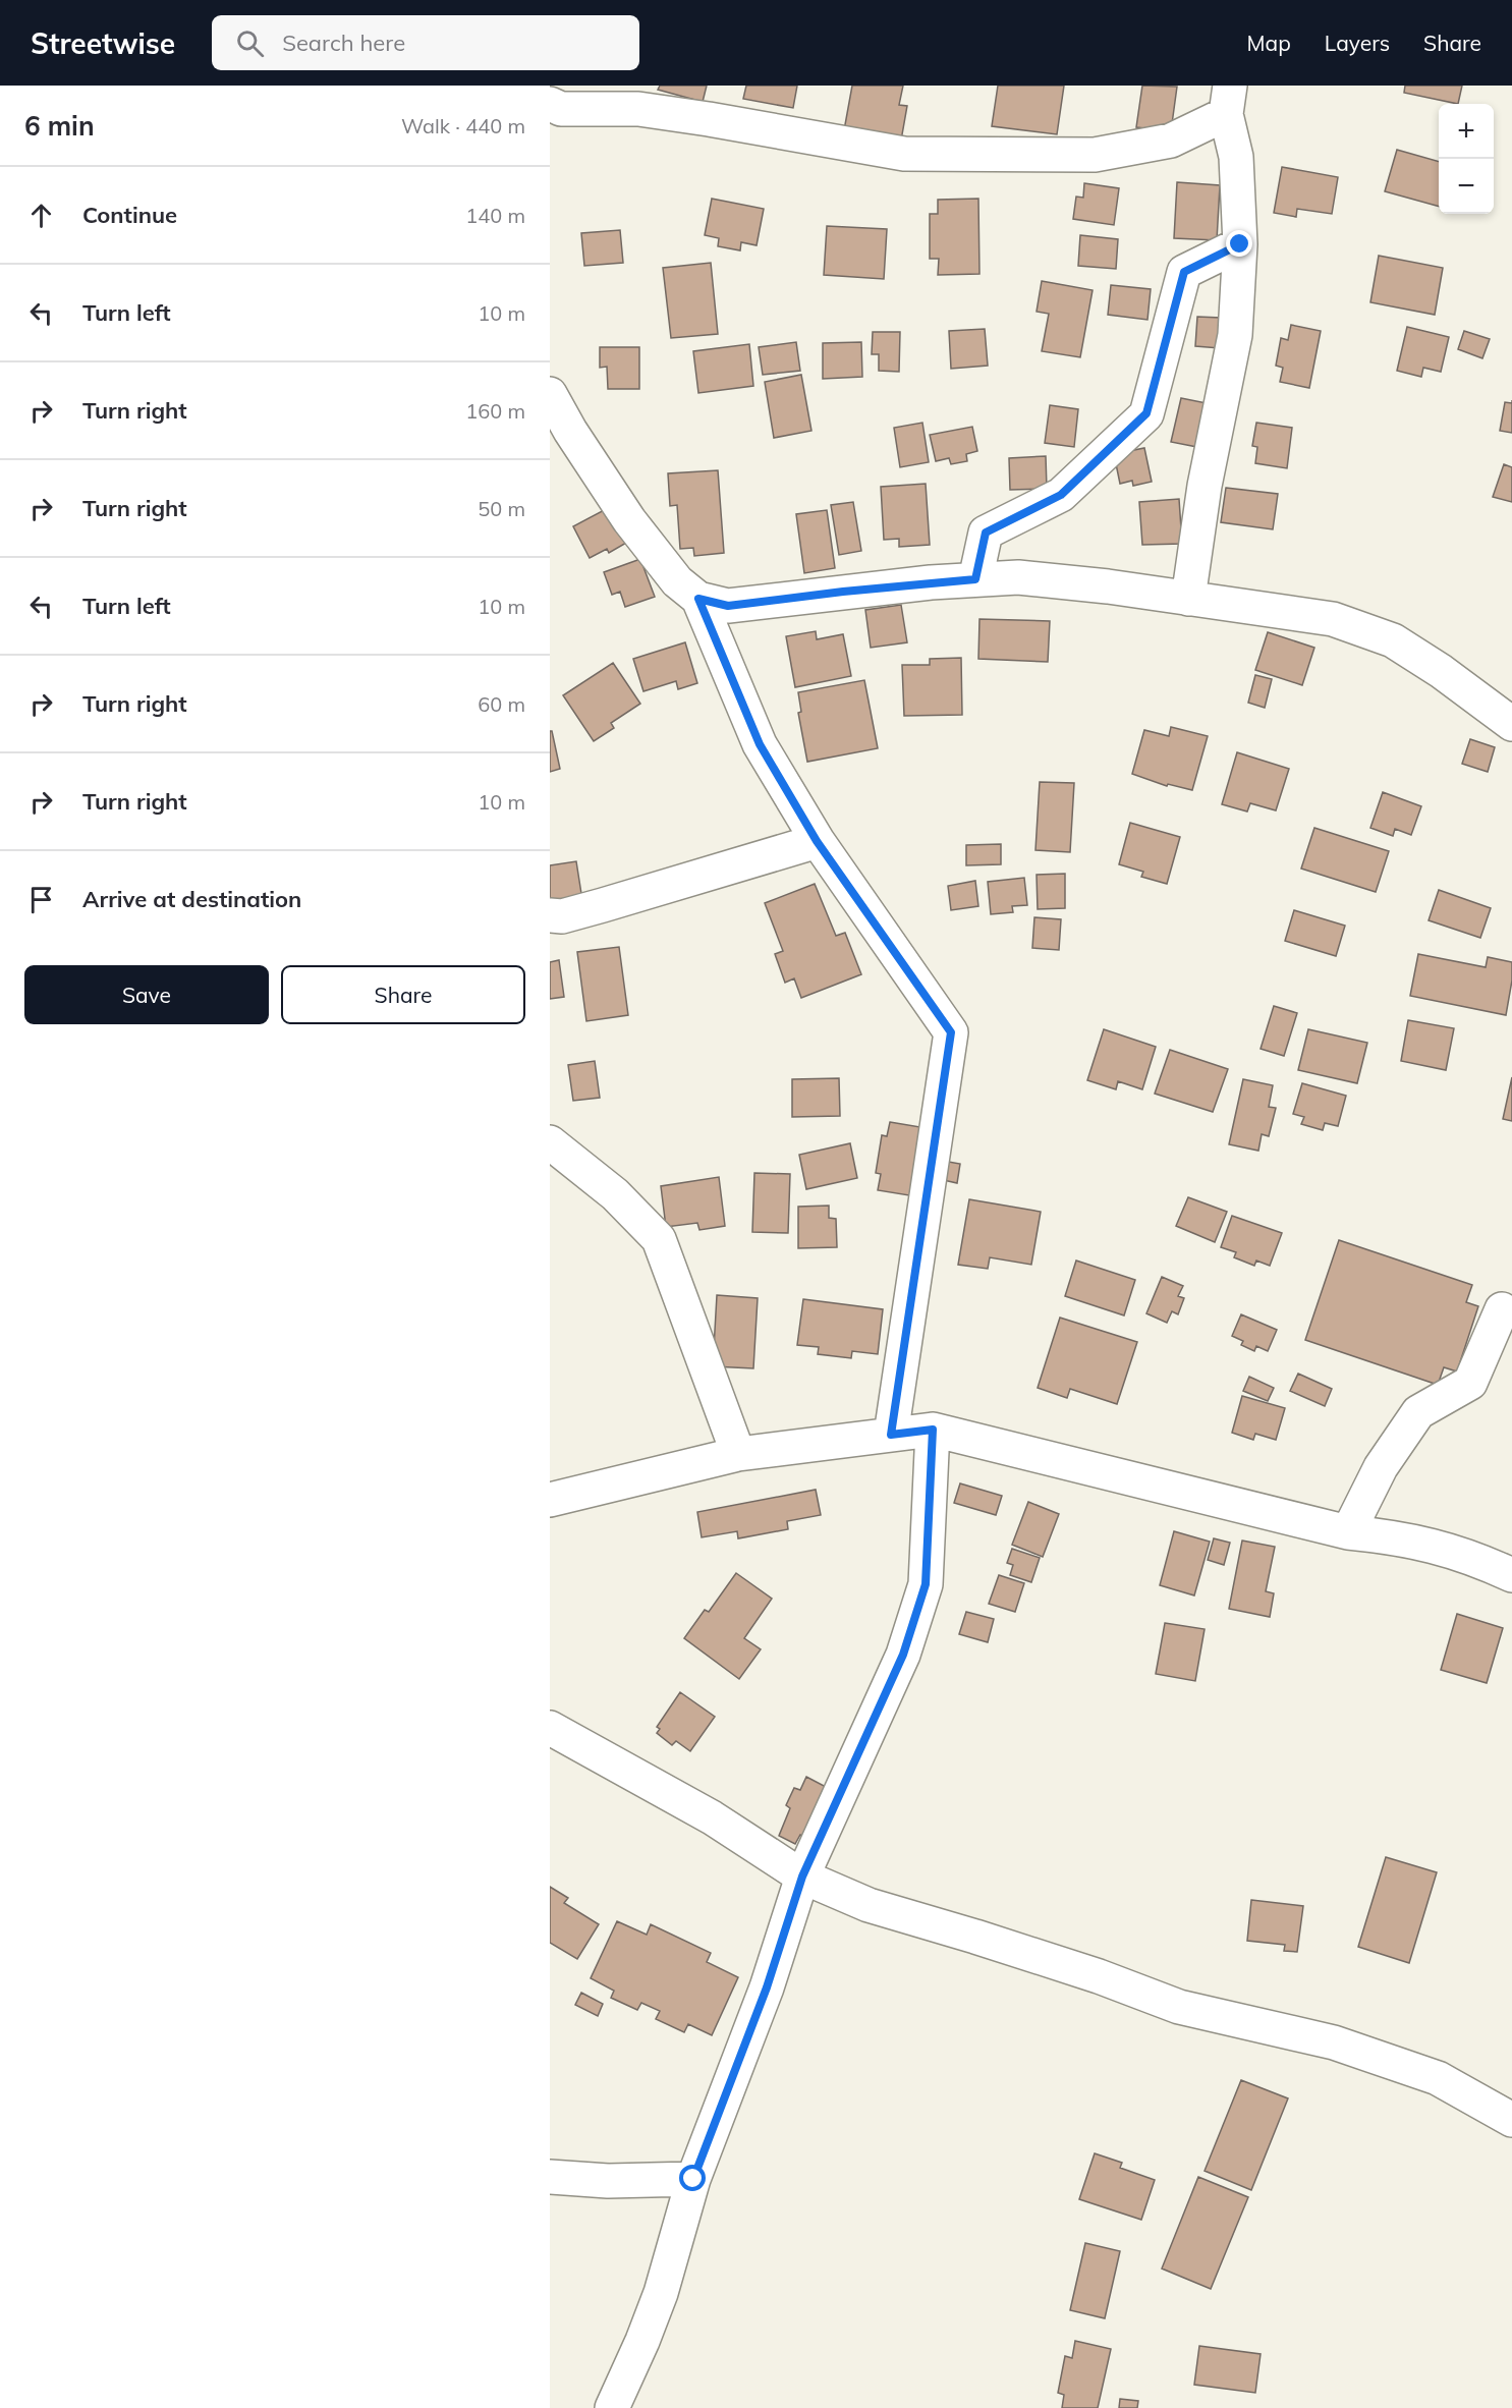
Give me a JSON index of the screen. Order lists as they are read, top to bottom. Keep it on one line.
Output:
{"page":{"header":"Streetwise","search":"Search here","nav":["Map","Layers","Share"],"heading":["6 min","Walk · 440 m"],"map_buttons":["+","−"],"list":[["Continue","140 m"],["Turn left","10 m"],["Turn right","160 m"],["Turn right","50 m"],["Turn left","10 m"],["Turn right","60 m"],["Turn right","10 m"],"Arrive at destination"],"buttons":["Save","Share"]}}
